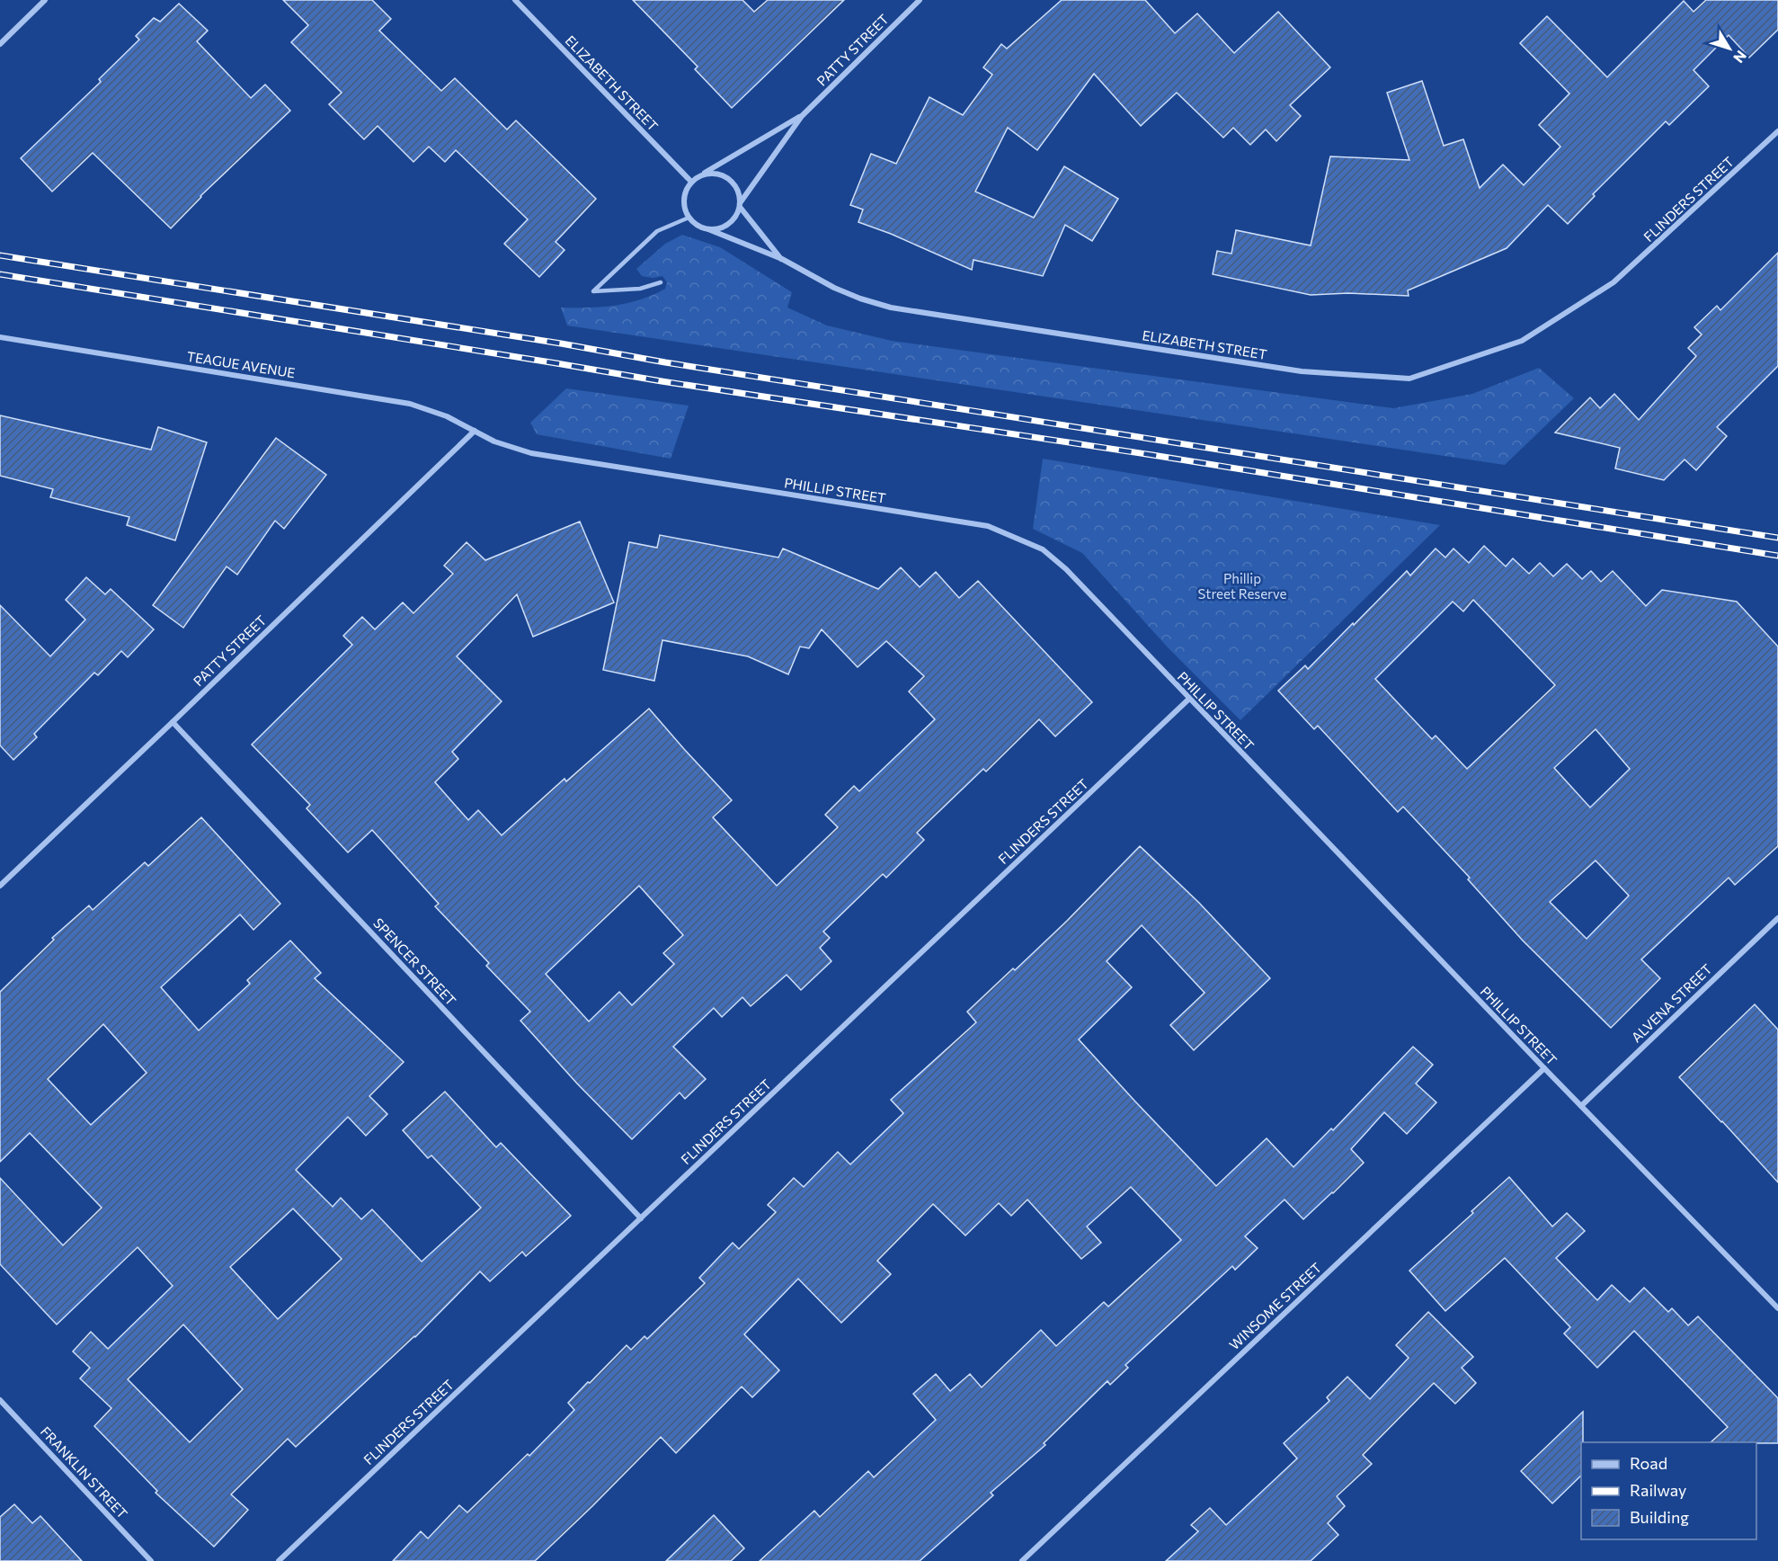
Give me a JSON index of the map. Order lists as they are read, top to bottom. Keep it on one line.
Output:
{"streets":{"street":["PATTY STREET","ELIZABETH STREET","FLINDERS STREET","TEAGUE AVENUE","PHILLIP STREET","SPENCER STREET","ALVENA STREET","WINSOME STREET","FRANKLIN STREET"]},"crossings":[["PATTY STREET","ELIZABETH STREET"],["PATTY STREET","TEAGUE AVENUE"],["PATTY STREET","PHILLIP STREET"],["PATTY STREET","SPENCER STREET"],["ELIZABETH STREET","FLINDERS STREET"],["FLINDERS STREET","PHILLIP STREET"],["FLINDERS STREET","SPENCER STREET"],["TEAGUE AVENUE","PHILLIP STREET"],["PHILLIP STREET","ALVENA STREET"],["PHILLIP STREET","WINSOME STREET"]],"parks":["Phillip Street Reserve"],"legend":["Road","Railway","Building"],"north":"bottom right"}
